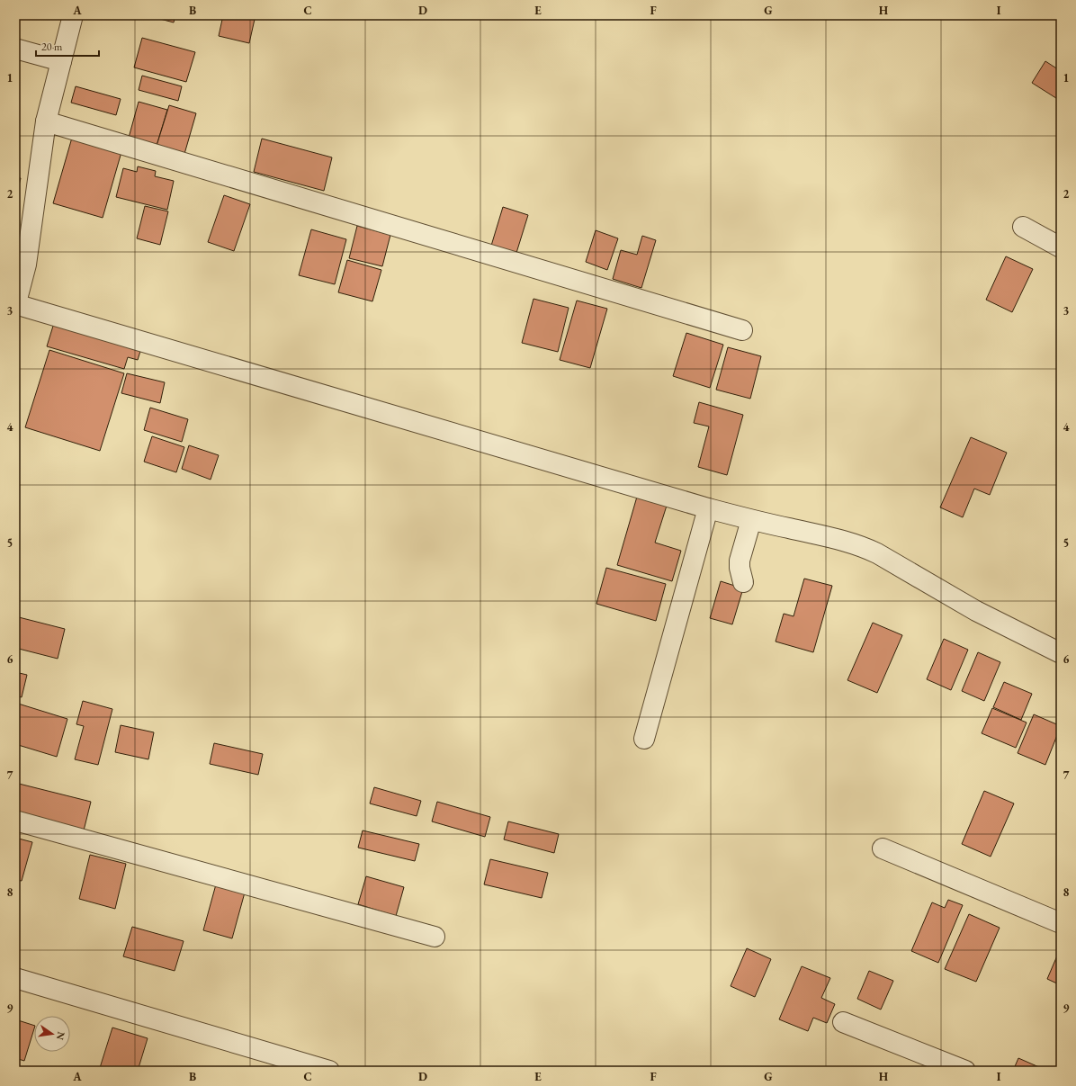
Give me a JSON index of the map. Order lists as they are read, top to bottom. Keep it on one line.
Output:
{"scale_bar":"20 m","north":"right","grid":{"columns":["A","B","C","D","E","F","G","H","I"],"rows":["1","2","3","4","5","6","7","8","9"]}}
